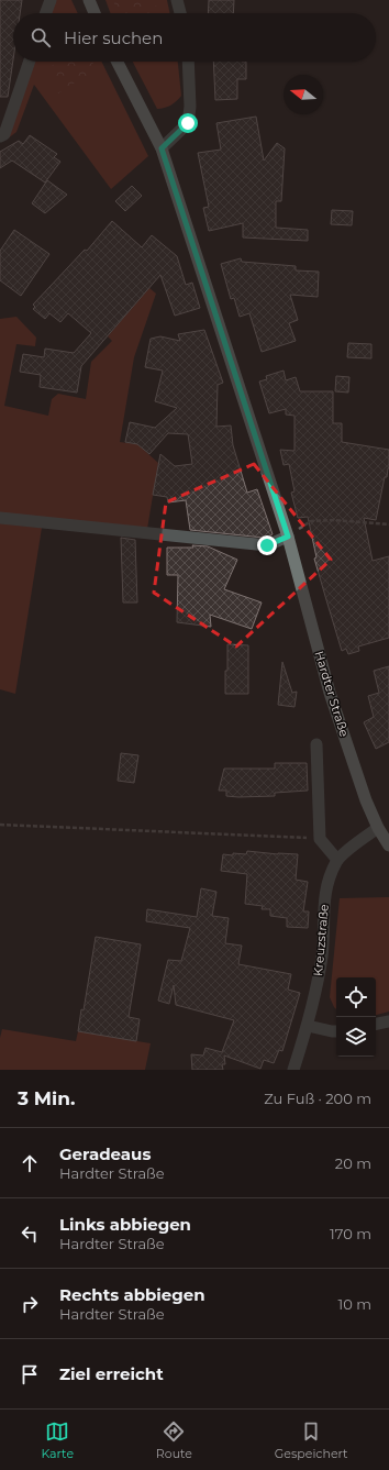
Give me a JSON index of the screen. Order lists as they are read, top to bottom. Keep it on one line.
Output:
{"streets":{"main road":["Hardter Straße"],"street":["Kreuzstraße"]},"crossings":[["Hardter Straße","Kreuzstraße"]],"north":"left","page":{"search":"Hier suchen","heading":["3 Min.","Zu Fuß · 200 m"],"list":[["Geradeaus","Hardter Straße","20 m"],["Links abbiegen","Hardter Straße","170 m"],["Rechts abbiegen","Hardter Straße","10 m"],"Ziel erreicht"],"nav":["Karte","Route","Gespeichert"]}}
